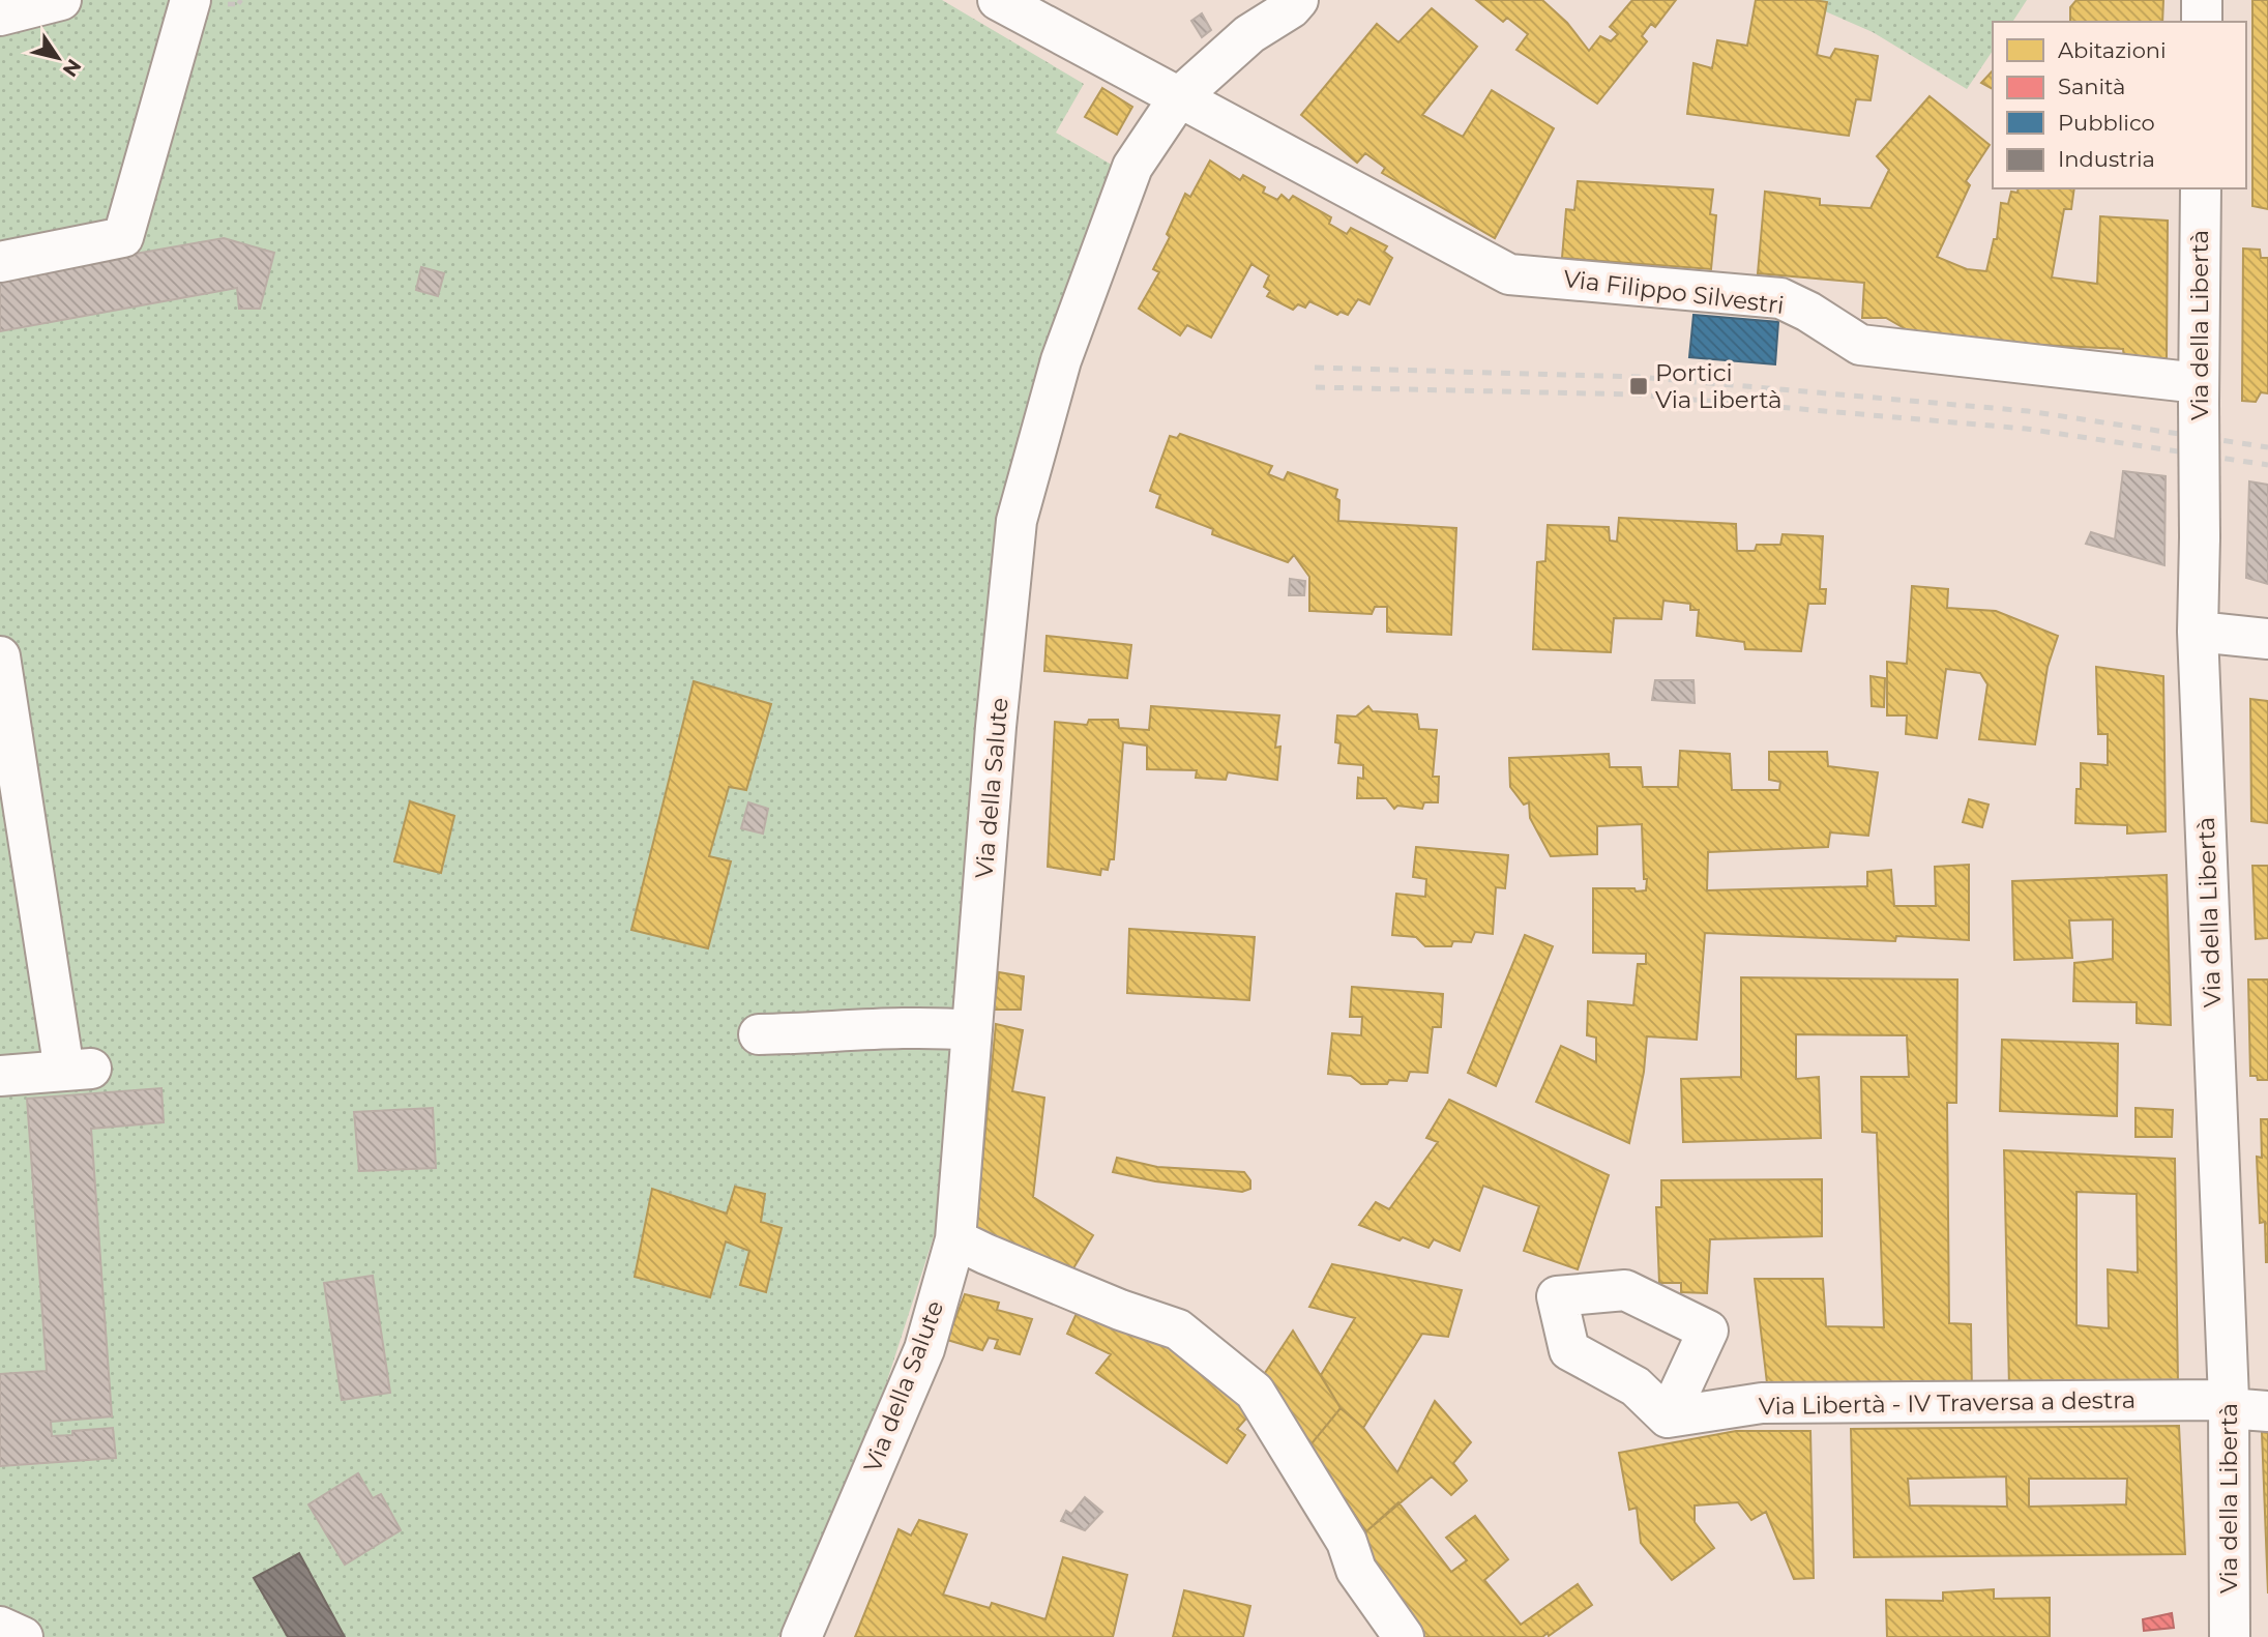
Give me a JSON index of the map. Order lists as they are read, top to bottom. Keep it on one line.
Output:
{"streets":{"street":["Via Filippo Silvestri","Via della Libertà","Via della Salute","Via Libertà - IV Traversa a destra"]},"crossings":[["Via Filippo Silvestri","Via della Libertà"],["Via Filippo Silvestri","Via della Salute"],["Via della Libertà","Via Libertà - IV Traversa a destra"]],"places":{"transit":["Portici Via Libertà"]},"legend":["Abitazioni","Sanità","Pubblico","Industria"],"north":"bottom right"}
